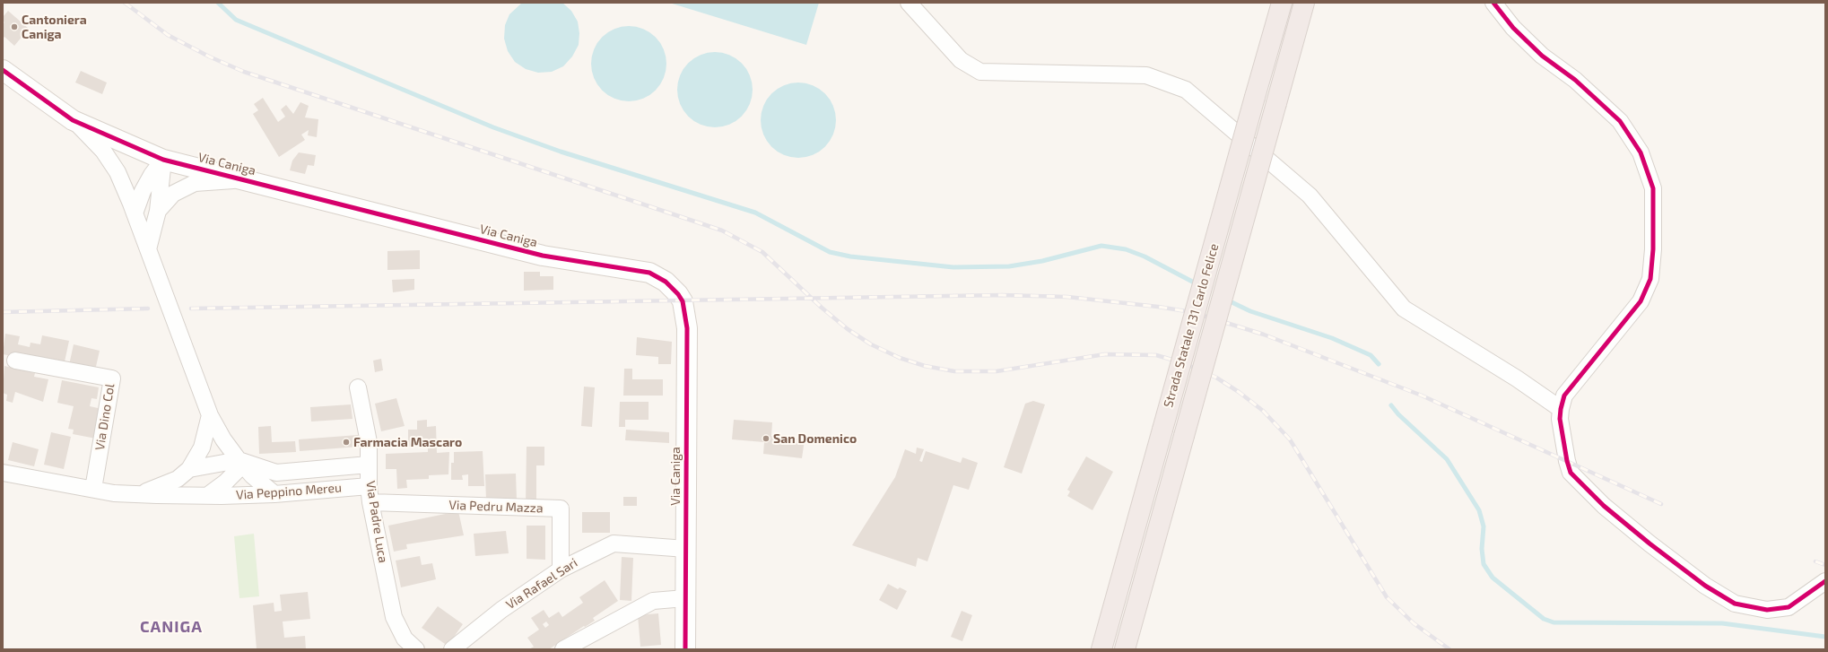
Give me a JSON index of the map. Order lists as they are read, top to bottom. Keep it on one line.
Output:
{"streets":{"highway":["Strada Statale 131 Carlo Felice"],"street":["Via Caniga","Via Dino Col","Via Peppino Mereu","Via Pedru Mazza","Via Padre Luca","Via Rafael Sari"]},"crossings":[["Via Caniga","Via Rafael Sari"],["Via Dino Col","Via Peppino Mereu"],["Via Peppino Mereu","Via Padre Luca"],["Via Pedru Mazza","Via Padre Luca"],["Via Pedru Mazza","Via Rafael Sari"]],"districts":["CANIGA"],"places":["Cantoniera Caniga","San Domenico","Farmacia Mascaro"]}
